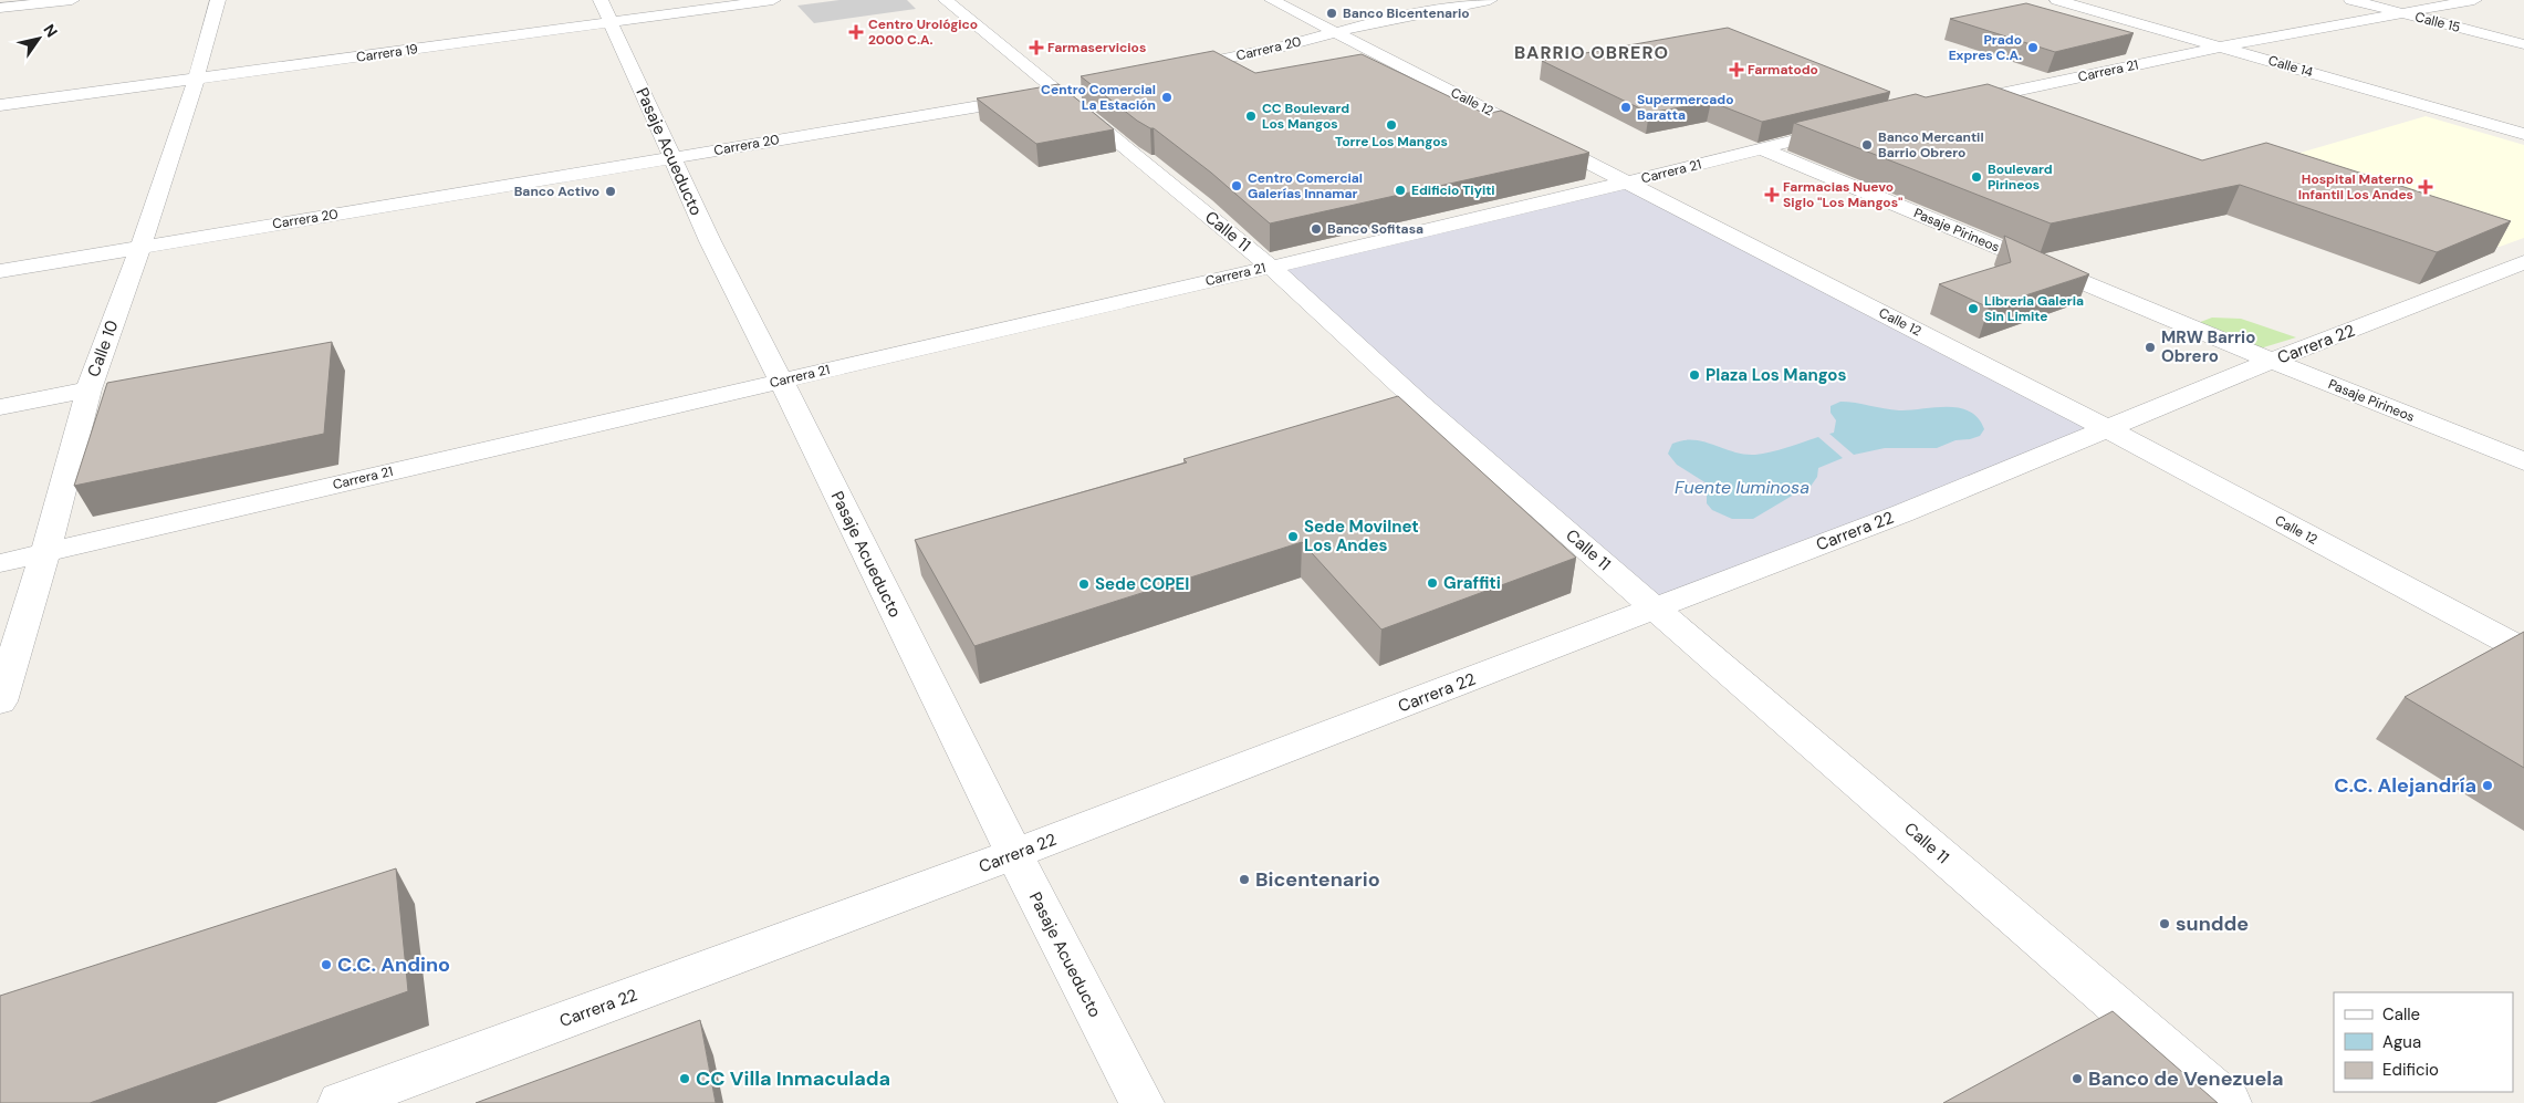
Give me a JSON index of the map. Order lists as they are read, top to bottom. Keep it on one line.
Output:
{"streets":{"street":["Calle 15","Carrera 20","Carrera 19","Calle 14","Carrera 21","Calle 12","Pasaje Acueducto","Pasaje Pirineos","Calle 11","Carrera 22","Calle 10"]},"crossings":[["Calle 15","Carrera 21"],["Carrera 20","Calle 12"],["Carrera 20","Pasaje Acueducto"],["Carrera 20","Calle 11"],["Carrera 20","Calle 10"],["Carrera 19","Pasaje Acueducto"],["Carrera 19","Calle 10"],["Calle 14","Carrera 21"],["Carrera 21","Calle 12"],["Carrera 21","Pasaje Acueducto"],["Carrera 21","Pasaje Pirineos"],["Carrera 21","Calle 11"],["Carrera 21","Calle 10"],["Calle 12","Carrera 22"],["Pasaje Acueducto","Carrera 22"],["Pasaje Pirineos","Carrera 22"],["Calle 11","Carrera 22"]],"districts":["BARRIO OBRERO"],"water":["Fuente luminosa"],"places":{"other":["Banco Bicentenario","Prado Expres C.A.","Centro Comercial La Estación","Supermercado Baratta","CC Boulevard Los Mangos","Torre Los Mangos","Banco Mercantil Barrio Obrero","Boulevard Pirineos","Centro Comercial Galerías Innamar","Edificio Tiyiti","Banco Activo","Banco Sofitasa","Libreria Galeria Sin Limite","MRW Barrio Obrero","Plaza Los Mangos","Sede Movilnet Los Andes","Graffiti","Sede COPEI","C.C. Alejandría","Bicentenario","sundde","C.C. Andino","CC Villa Inmaculada","Banco de Venezuela"],"health":["Centro Urológico 2000 C.A.","Farmaservicios","Farmatodo","Hospital Materno Infantil Los Andes","Farmacias Nuevo Siglo \"Los Mangos\""]},"legend":["Calle","Agua","Edificio"],"north":"top right"}
